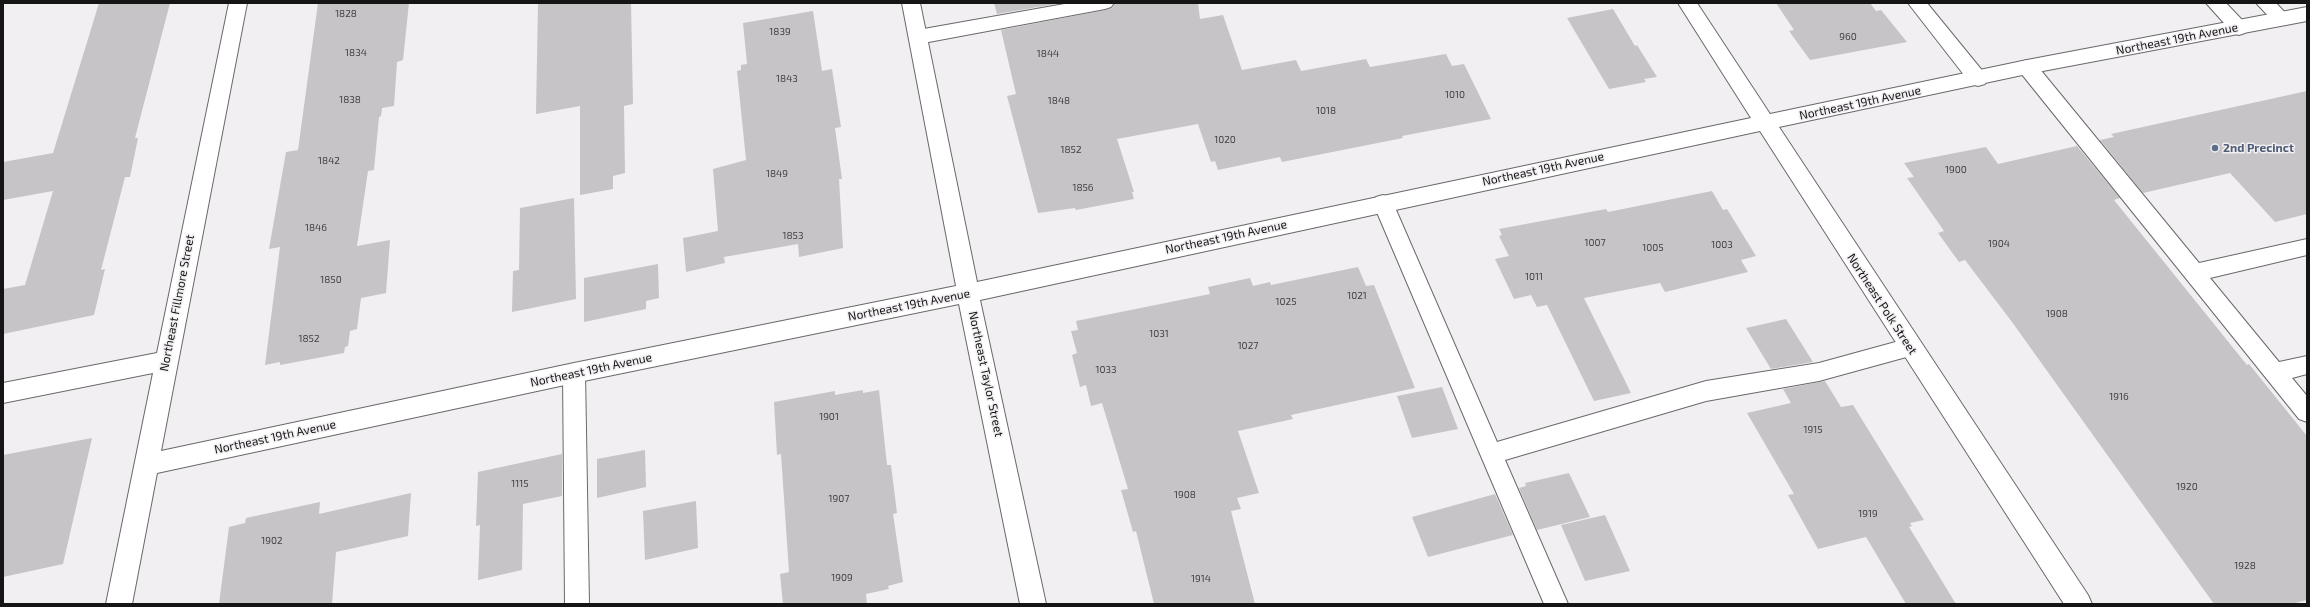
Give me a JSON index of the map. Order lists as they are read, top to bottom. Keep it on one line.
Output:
{"streets":{"street":["Northeast 19th Avenue","Northeast Fillmore Street","Northeast Polk Street","Northeast Taylor Street"]},"crossings":[["Northeast 19th Avenue","Northeast Fillmore Street"],["Northeast 19th Avenue","Northeast Polk Street"],["Northeast 19th Avenue","Northeast Taylor Street"]],"places":["2nd Precinct"],"house_numbers":["1828","1839","960","1834","1844","1843","1010","1838","1848","1018","1020","1852","1842","1900","1849","1856","1846","1853","1007","1904","1003","1005","1011","1850","1021","1025","1908","1031","1852","1027","1033","1916","1901","1915","1115","1920","1908","1907","1919","1902","1928","1909","1914"]}
